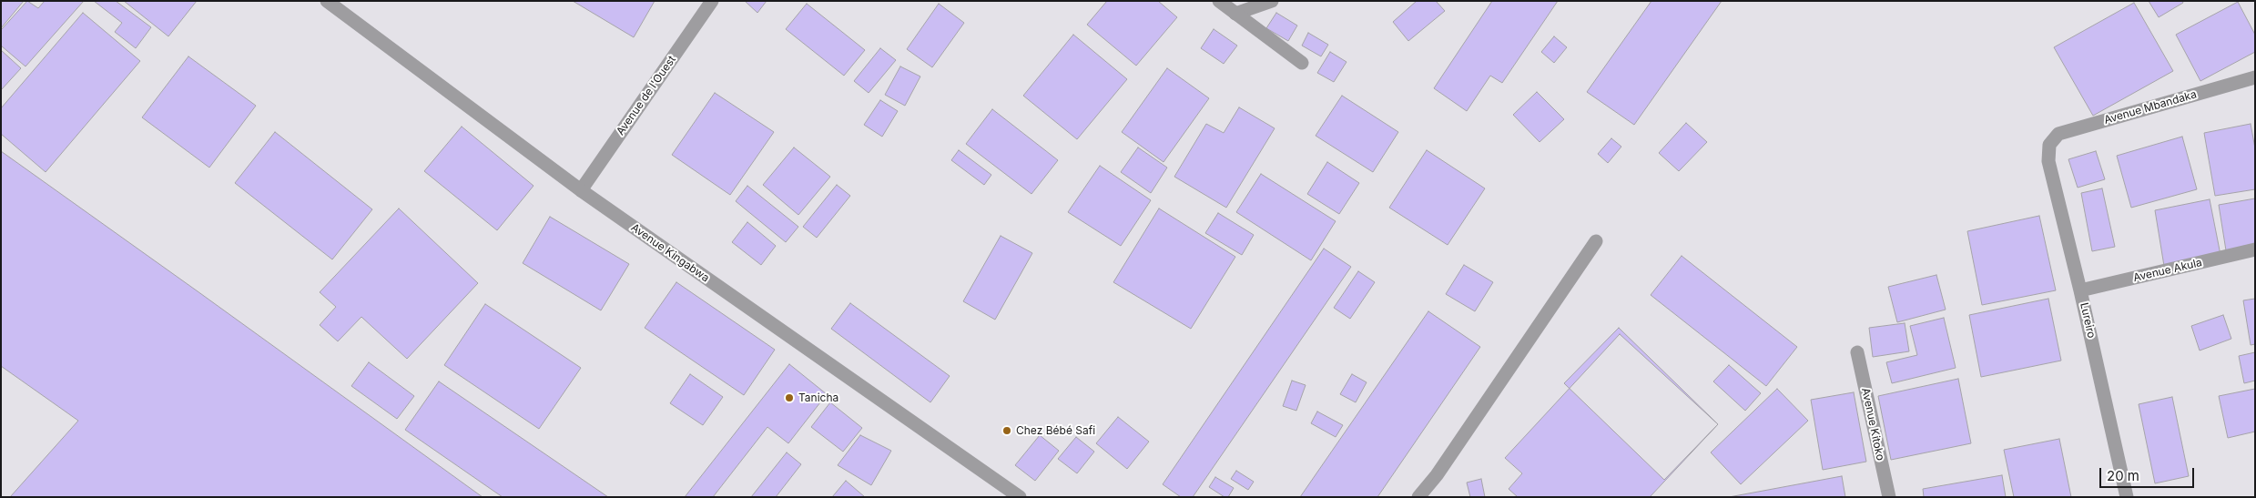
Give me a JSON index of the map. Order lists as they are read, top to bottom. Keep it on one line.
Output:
{"streets":{"street":["Avenue de l'Ouest","Avenue Mbandaka","Avenue Kingabwa","Avenue Akula","Lureiro","Avenue Kitoko"]},"crossings":[["Avenue de l'Ouest","Avenue Kingabwa"],["Avenue Mbandaka","Lureiro"],["Avenue Akula","Lureiro"]],"places":["Tanicha","Chez Bébé Safi"],"scale_bar":"20 m"}
